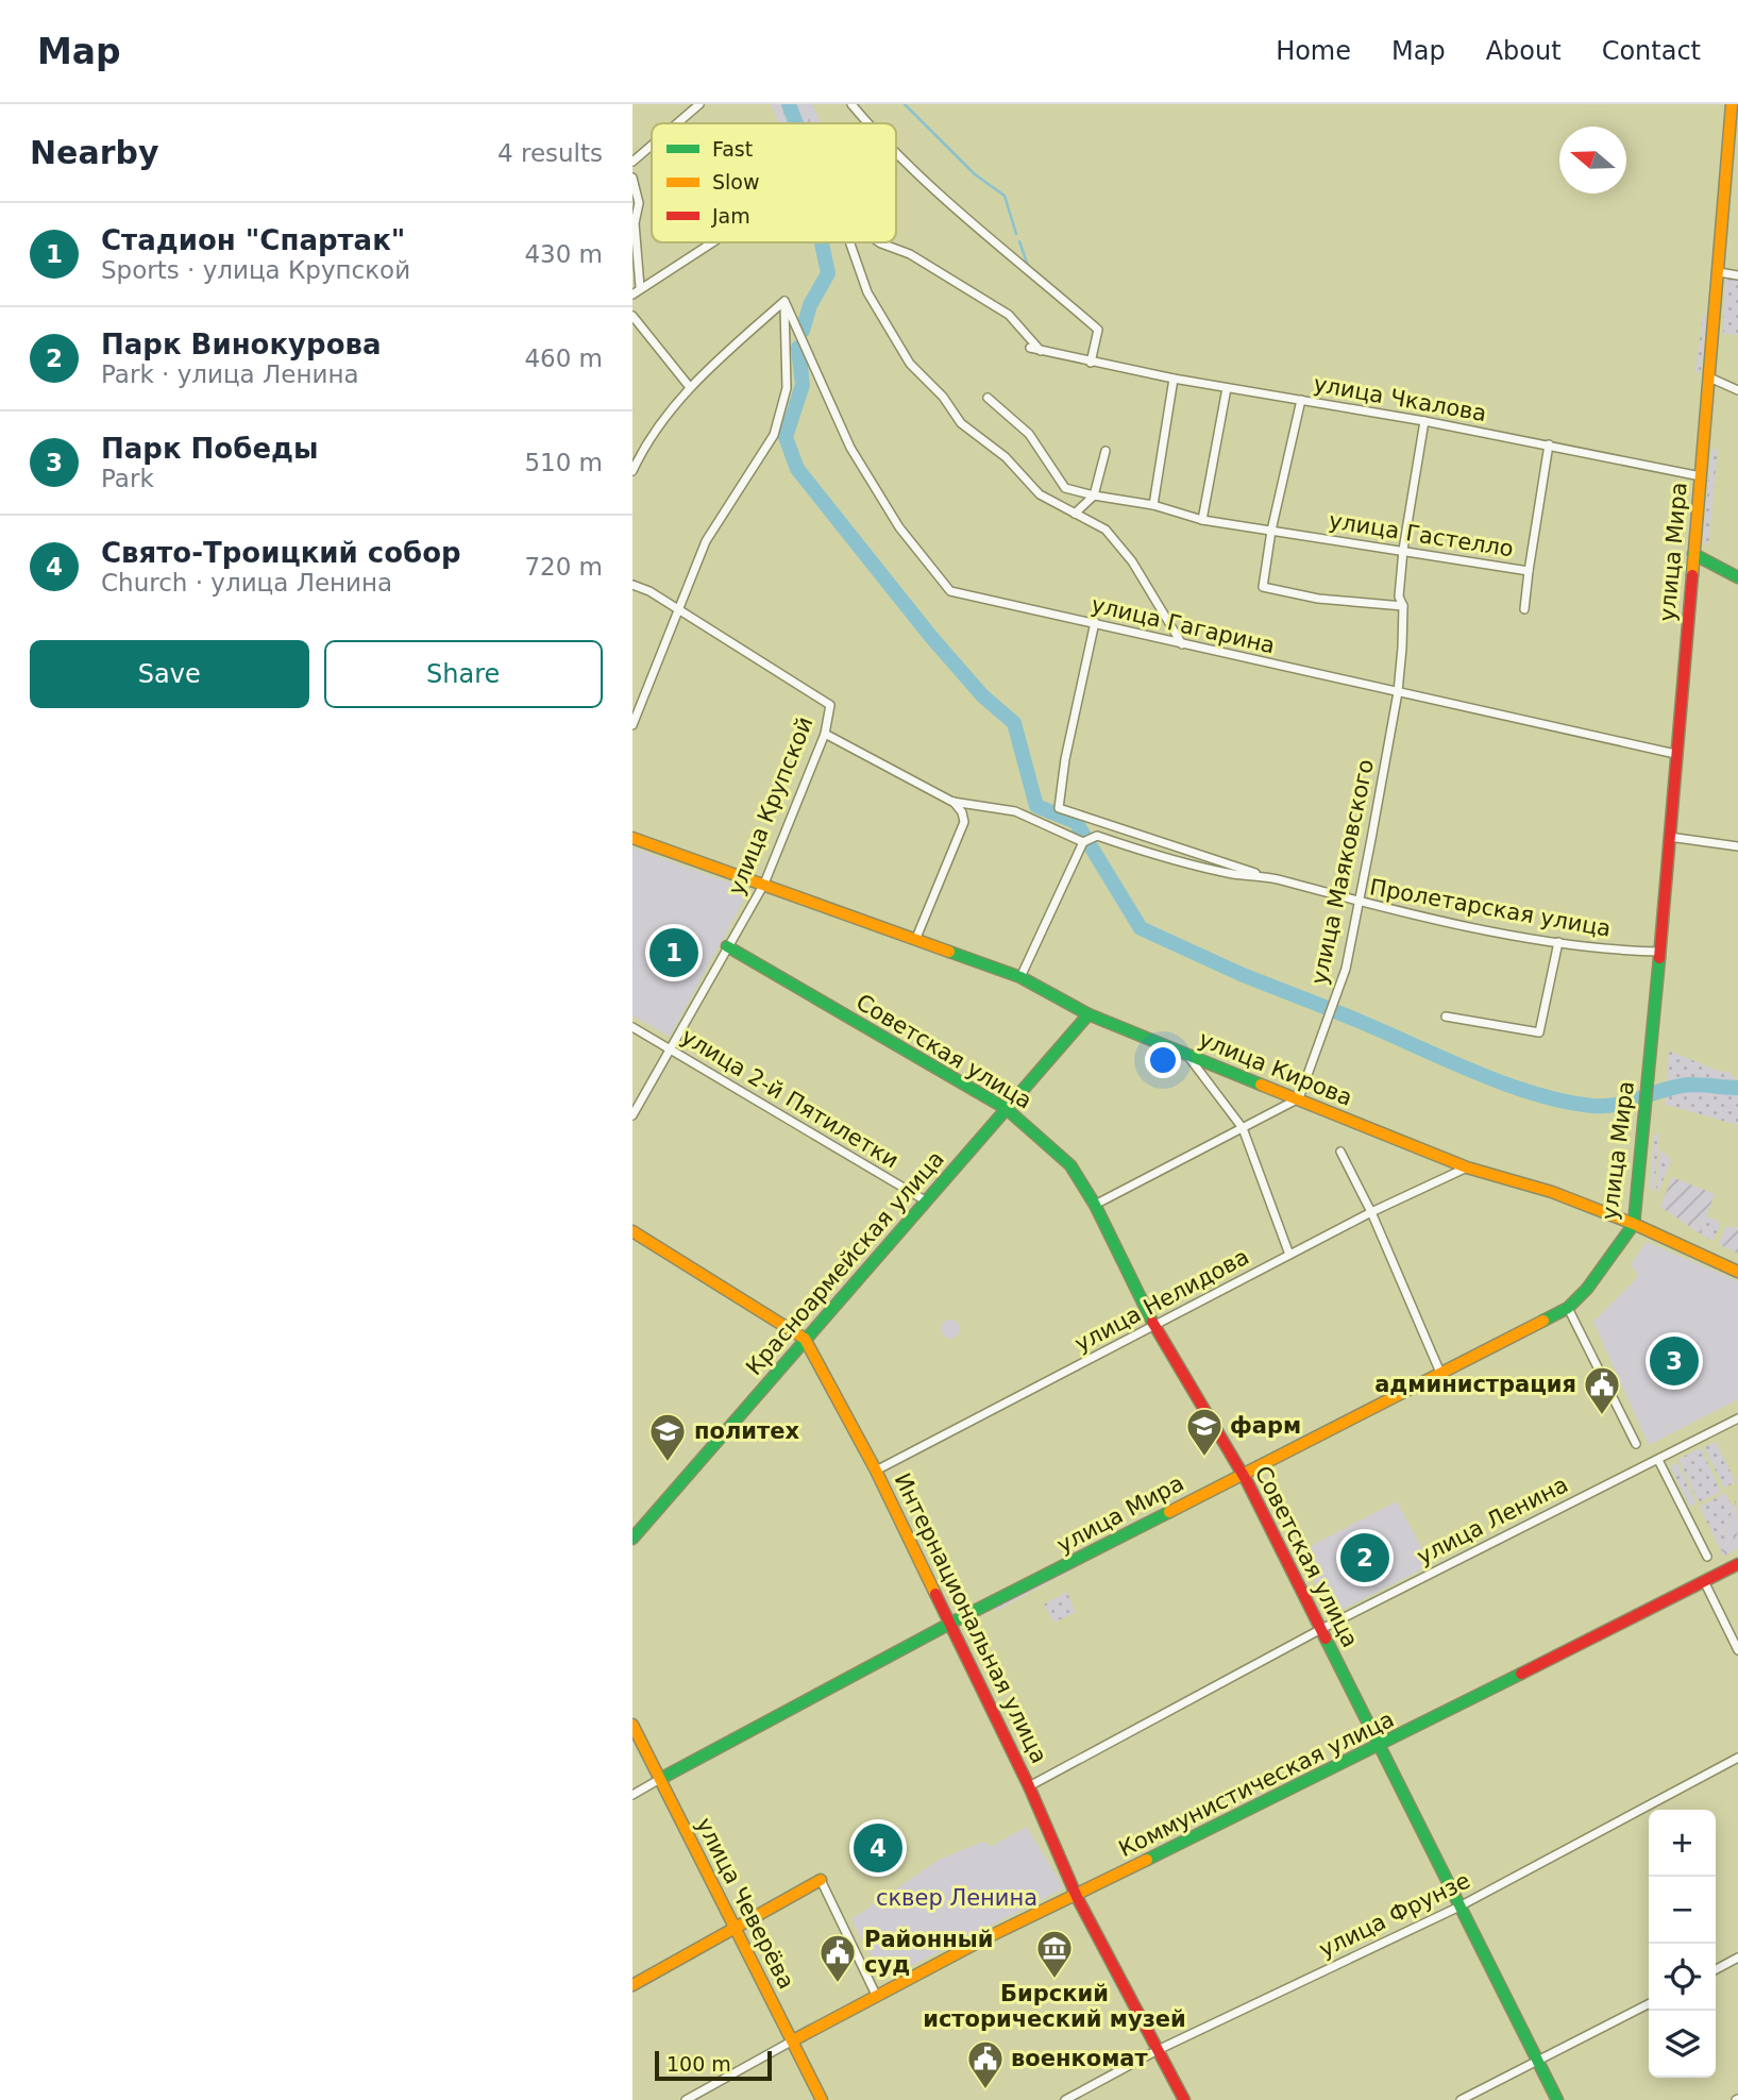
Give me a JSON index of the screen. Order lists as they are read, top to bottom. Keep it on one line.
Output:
{"streets":{"street":["улица Чкалова","улица Гастелло","улица Мира","улица Гагарина","улица Крупской","улица Маяковского","Пролетарская улица","Советская улица","улица Кирова","улица 2-й Пятилетки","Красноармейская улица","улица Нелидова","улица Ленина","Интернациональная улица","Коммунистическая улица","улица Чеверёва","улица Фрунзе"]},"crossings":[["улица Чкалова","улица Гастелло"],["улица Чкалова","улица Мира"],["улица Чкалова","улица Маяковского"],["улица Гастелло","улица Маяковского"],["улица Мира","улица Гагарина"],["улица Мира","Пролетарская улица"],["улица Мира","Советская улица"],["улица Мира","улица Кирова"],["улица Мира","Интернациональная улица"],["улица Мира","улица Чеверёва"],["улица Гагарина","улица Маяковского"],["улица Гагарина","Пролетарская улица"],["улица Крупской","Советская улица"],["улица Крупской","улица Кирова"],["улица Крупской","улица 2-й Пятилетки"],["улица Маяковского","Пролетарская улица"],["улица Маяковского","улица Кирова"],["Советская улица","Красноармейская улица"],["Советская улица","улица Нелидова"],["Советская улица","улица Ленина"],["Советская улица","Коммунистическая улица"],["Советская улица","улица Фрунзе"],["улица Кирова","Красноармейская улица"],["улица Кирова","улица Нелидова"],["улица 2-й Пятилетки","Красноармейская улица"],["Красноармейская улица","Интернациональная улица"],["улица Нелидова","Интернациональная улица"],["улица Ленина","Интернациональная улица"],["Интернациональная улица","Коммунистическая улица"],["Интернациональная улица","улица Фрунзе"],["Коммунистическая улица","улица Чеверёва"]],"parks":["сквер Ленина"],"places":{"public building":["администрация","Районный суд","военкомат"],"school or university":["фарм","политех"],"museum":["Бирский исторический музей"]},"legend":["Fast","Slow","Jam"],"scale_bar":"100 m","north":"left","page":{"header":"Map","nav":["Home","Map","About","Contact"],"heading":["Nearby","4 results"],"list":[{"mark":"1","name":"Стадион \"Спартак\"","note":"Sports · улица Крупской","value":"430 m"},{"mark":"2","name":"Парк Винокурова","note":"Park · улица Ленина","value":"460 m"},{"mark":"3","name":"Парк Победы","note":"Park","value":"510 m"},{"mark":"4","name":"Свято-Троицкий собор","note":"Church · улица Ленина","value":"720 m"}],"buttons":["Save","Share"],"pins":["1","3","2","4"],"map_buttons":["+","−"],"scale":"100 m"}}
